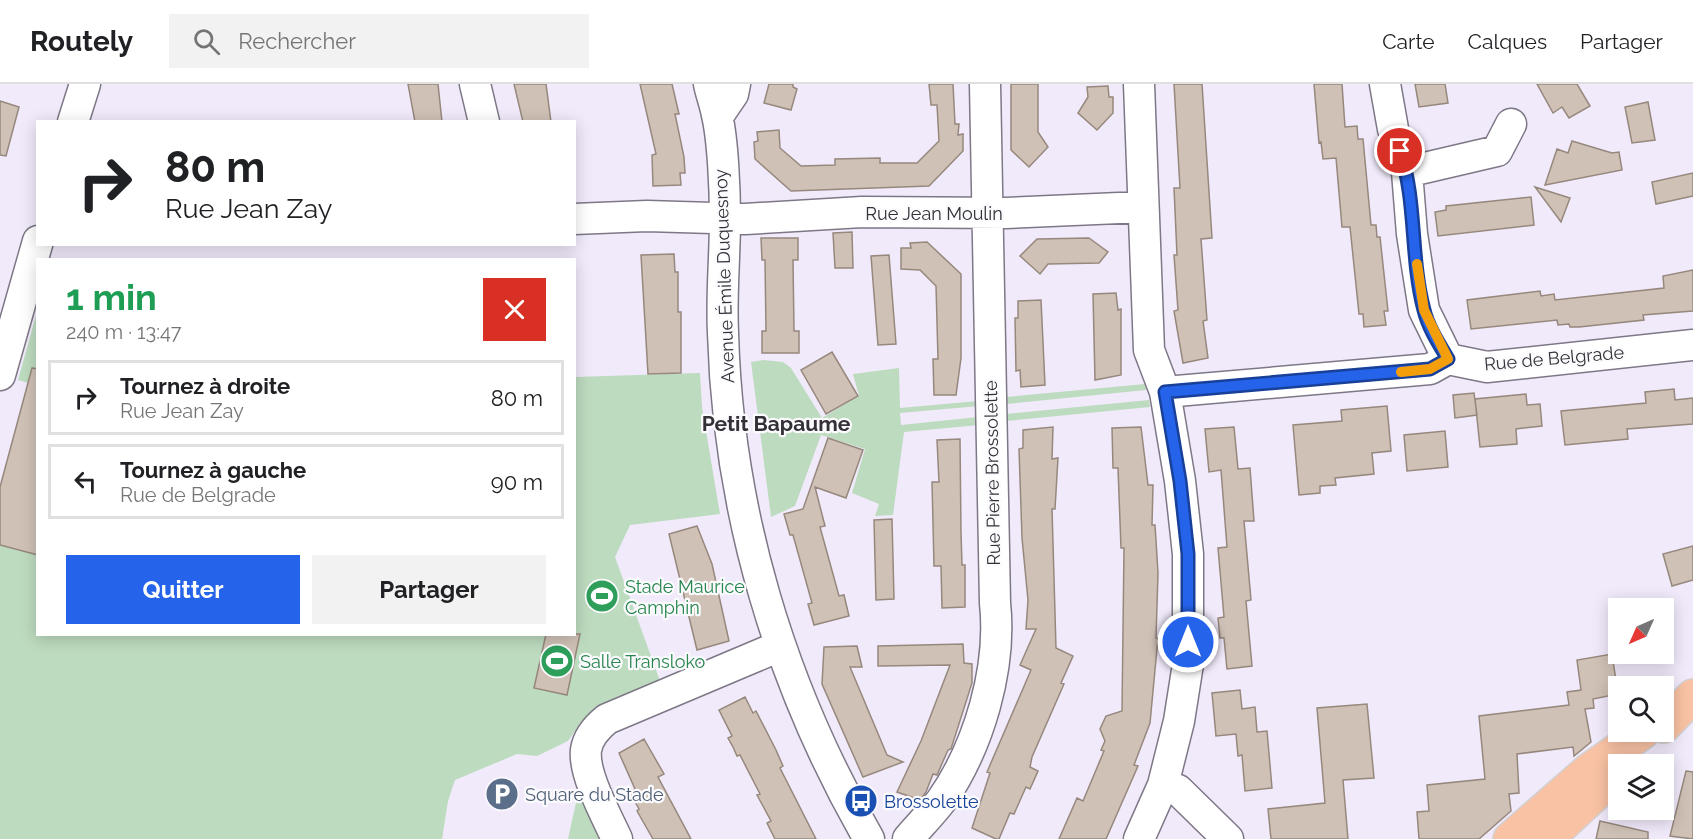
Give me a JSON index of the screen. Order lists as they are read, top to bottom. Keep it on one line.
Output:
{"streets":{"street":["Rue Jean Moulin","Avenue Émile Duquesnoy","Rue de Belgrade","Rue Pierre Brossolette"]},"crossings":[["Rue Jean Moulin","Avenue Émile Duquesnoy"],["Rue Jean Moulin","Rue Pierre Brossolette"]],"districts":["Petit Bapaume"],"places":{"sports":["Stade Maurice Camphin","Salle Transloko"],"parking":["Square du Stade"],"bus stop":["Brossolette"]},"north":"bottom left","page":{"header":"Routely","search":"Rechercher","nav":["Carte","Calques","Partager"],"turn":["80 m","Rue Jean Zay"],"heading":["1 min","240 m · 13:47"],"list":[{"name":"Tournez à droite","note":"Rue Jean Zay","value":"80 m"},{"name":"Tournez à gauche","note":"Rue de Belgrade","value":"90 m"}],"buttons":["Quitter","Partager"]}}
